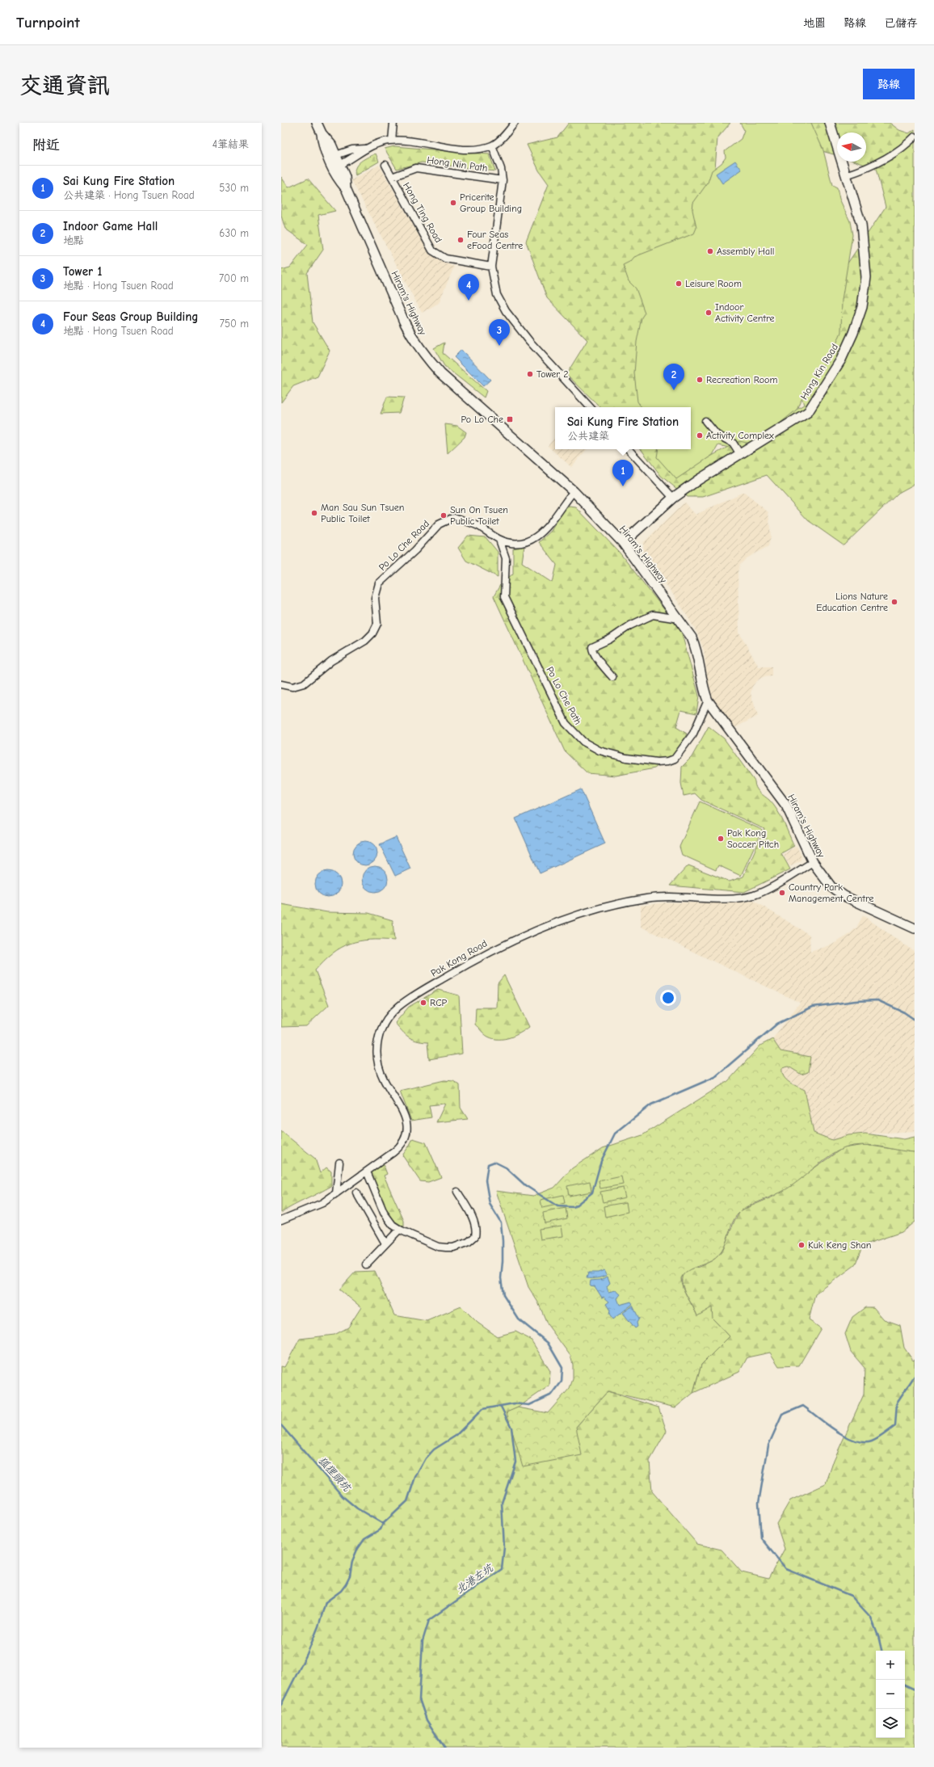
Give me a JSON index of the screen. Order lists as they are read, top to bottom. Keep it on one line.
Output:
{"streets":{"main road":["Hiram's Highway","Hong Kin Road"],"street":["Hong Nin Path","Hong Ting Road","Po Lo Che Road","Po Lo Che Path","Pak Kong Road"]},"crossings":[["Hong Nin Path","Hong Ting Road"],["Hiram's Highway","Hong Kin Road"],["Hiram's Highway","Po Lo Che Road"],["Hiram's Highway","Po Lo Che Path"],["Hiram's Highway","Pak Kong Road"],["Po Lo Che Road","Po Lo Che Path"]],"water":["狐狸頭坑","北港左坑"],"places":{"other":["Pricerite Group Building","Four Seas eFood Centre","Assembly Hall","Leisure Room","Indoor Activity Centre","Tower 2","Recreation Room","Activity Complex","Man Sau Sun Tsuen Public Toilet","Sun On Tsuen Public Toilet","Lions Nature Education Centre","Pak Kong Soccer Pitch","Country Park Management Centre","RCP","Kuk Keng Shan"],"transit":["Po Lo Che"]},"north":"left","page":{"header":"Turnpoint","nav":["地圖","路線","已儲存"],"buttons":"路線","title":"交通資訊","heading":["附近","4筆結果"],"list":[{"mark":"1","name":"Sai Kung Fire Station","note":"公共建築 · Hong Tsuen Road","value":"530 m"},{"mark":"2","name":"Indoor Game Hall","note":"地點","value":"630 m"},{"mark":"3","name":"Tower 1","note":"地點 · Hong Tsuen Road","value":"700 m"},{"mark":"4","name":"Four Seas Group Building","note":"地點 · Hong Tsuen Road","value":"750 m"}],"pins":["4","3","2","1"],"popup":["Sai Kung Fire Station","公共建築"],"map_buttons":["+","−"]}}
